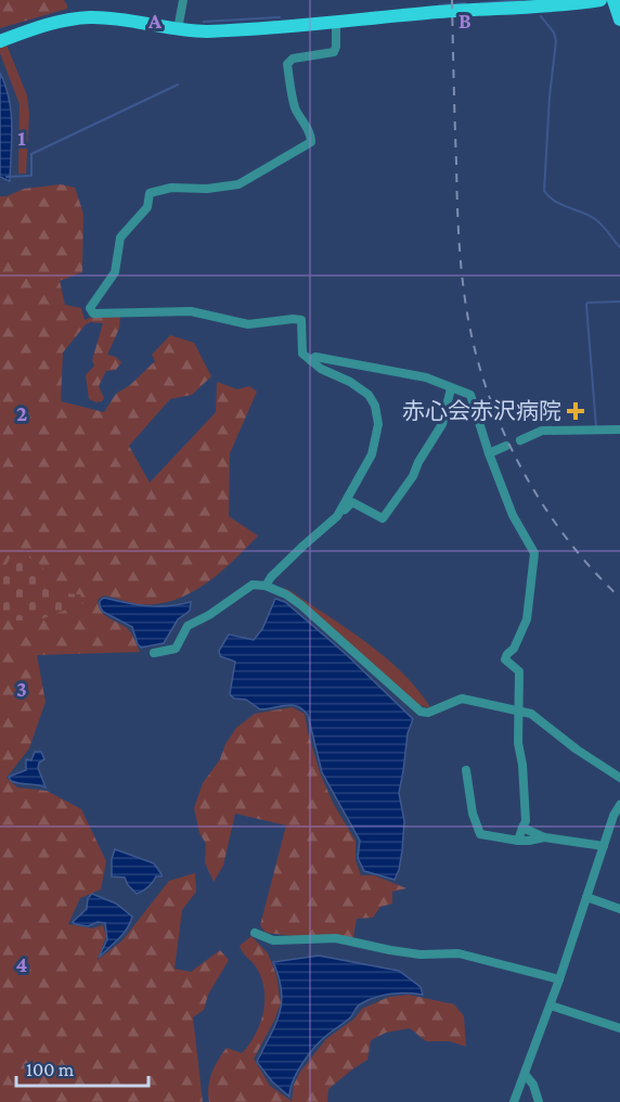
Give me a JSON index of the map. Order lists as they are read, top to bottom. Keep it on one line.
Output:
{"places":{"health":["赤心会赤沢病院"]},"scale_bar":"100 m","grid":{"columns":["A","B"],"rows":["1","2","3","4"]}}
